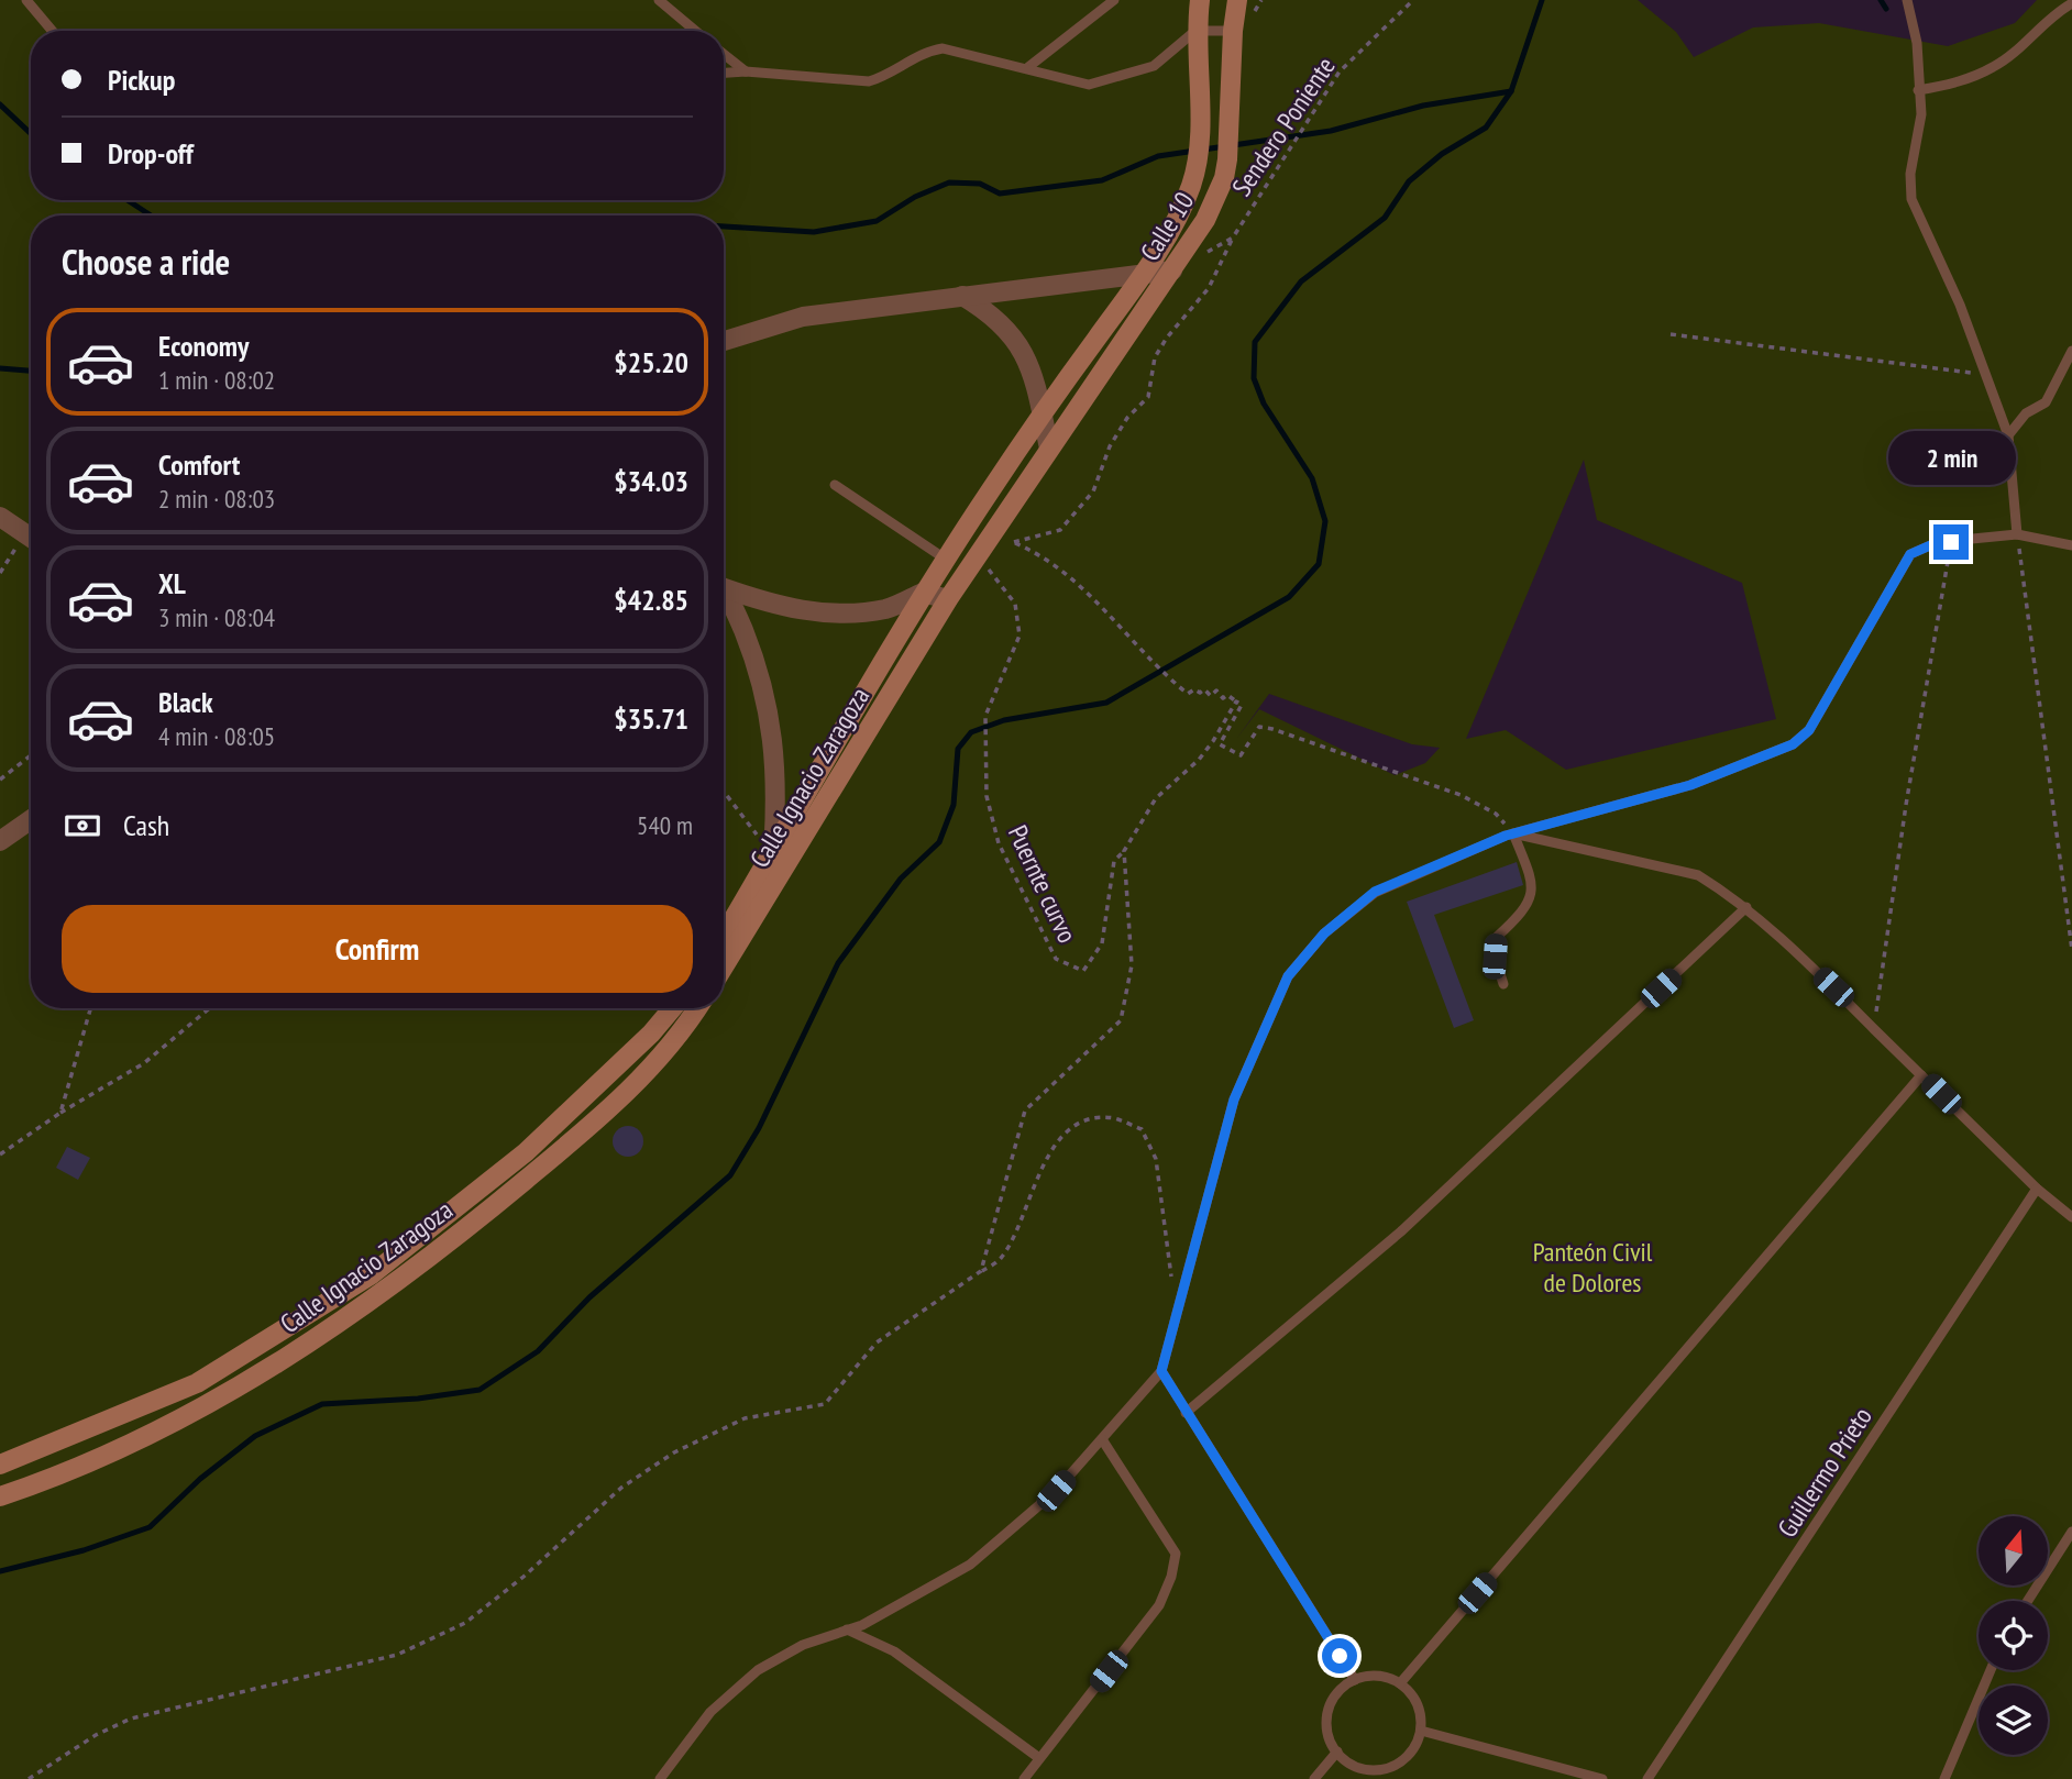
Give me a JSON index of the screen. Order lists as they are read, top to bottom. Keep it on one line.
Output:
{"streets":{"street":["Calle 10","Calle Ignacio Zaragoza"],"lane":["Guillermo Prieto"],"path":["Sendero Poniente","Puernte curvo"]},"crossings":[["Sendero Poniente","Calle 10"],["Calle 10","Calle Ignacio Zaragoza"],["Calle Ignacio Zaragoza","Puernte curvo"]],"parks":["Panteón Civil de Dolores"],"north":"top","page":{"banner":["Pickup","Drop-off"],"heading":"Choose a ride","list":[{"name":"Economy","note":"1 min · 08:02","value":"$25.20"},{"name":"Comfort","note":"2 min · 08:03","value":"$34.03"},{"name":"XL","note":"3 min · 08:04","value":"$42.85"},{"name":"Black","note":"4 min · 08:05","value":"$35.71"}],"bubble":"2 min","pay":["Cash","540 m"],"buttons":"Confirm"}}
